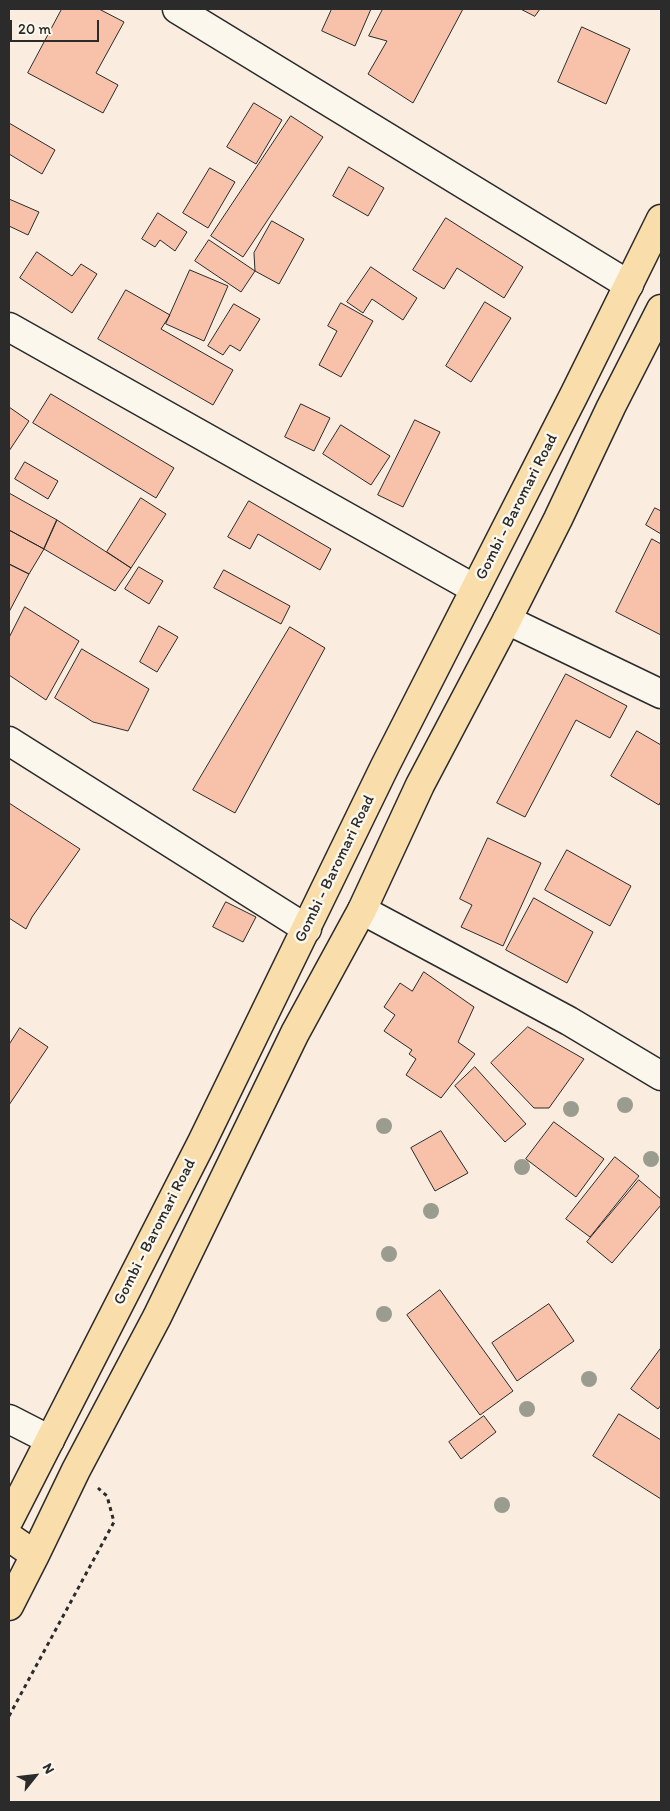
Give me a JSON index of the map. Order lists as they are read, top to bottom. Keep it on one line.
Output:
{"streets":{"main road":["Gombi - Baromari Road"]},"scale_bar":"20 m","north":"top right"}
